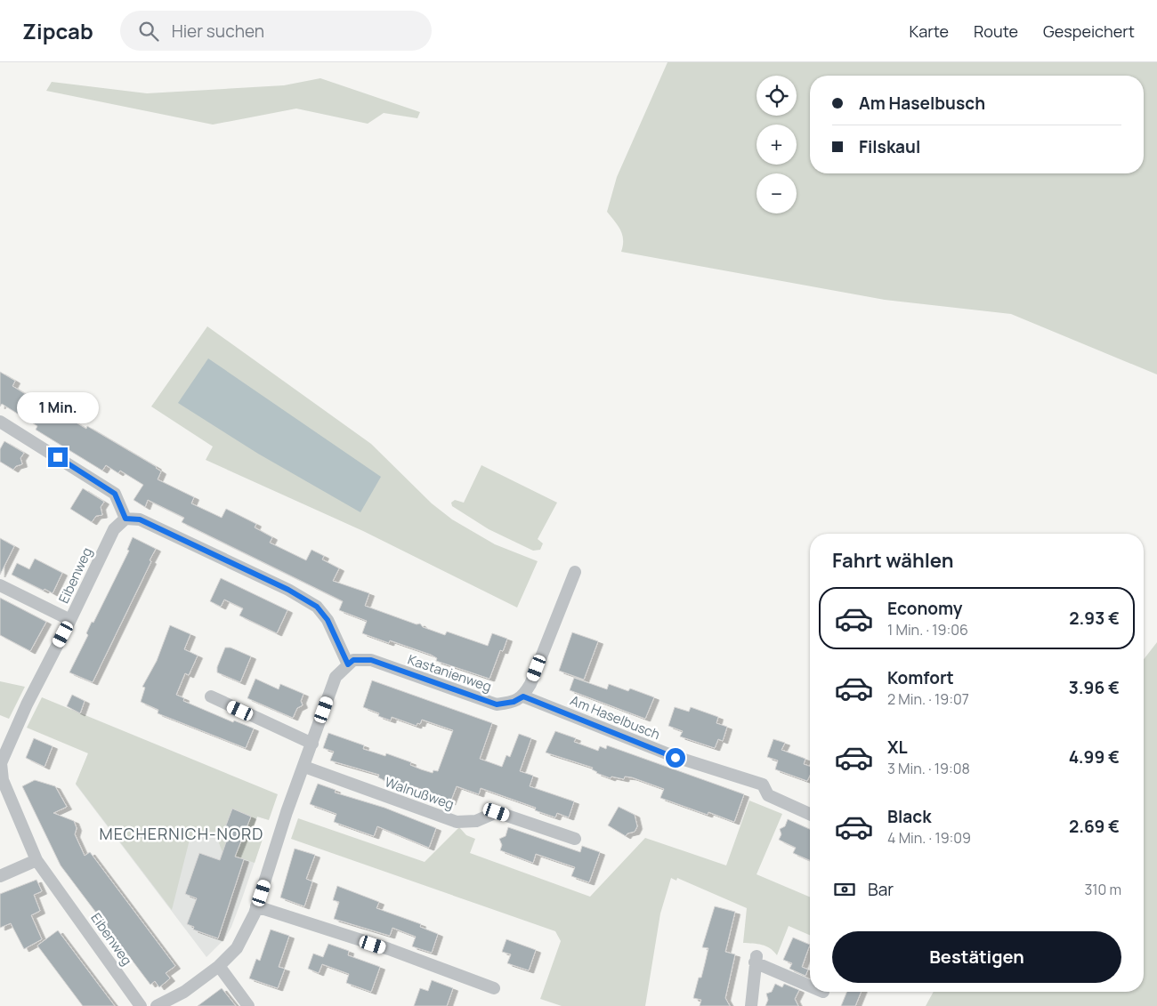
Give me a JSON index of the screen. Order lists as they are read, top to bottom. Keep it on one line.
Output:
{"streets":{"street":["Eibenweg","Kastanienweg","Am Haselbusch","Walnußweg"]},"crossings":[["Kastanienweg","Am Haselbusch"]],"districts":["MECHERNICH-NORD"],"page":{"header":"Zipcab","search":"Hier suchen","nav":["Karte","Route","Gespeichert"],"map_buttons":["+","−"],"banner":["Am Haselbusch","Filskaul"],"bubble":"1 Min.","heading":"Fahrt wählen","list":[{"name":"Economy","note":"1 Min. · 19:06","value":"2.93 €"},{"name":"Komfort","note":"2 Min. · 19:07","value":"3.96 €"},{"name":"XL","note":"3 Min. · 19:08","value":"4.99 €"},{"name":"Black","note":"4 Min. · 19:09","value":"2.69 €"}],"pay":["Bar","310 m"],"buttons":"Bestätigen"}}
